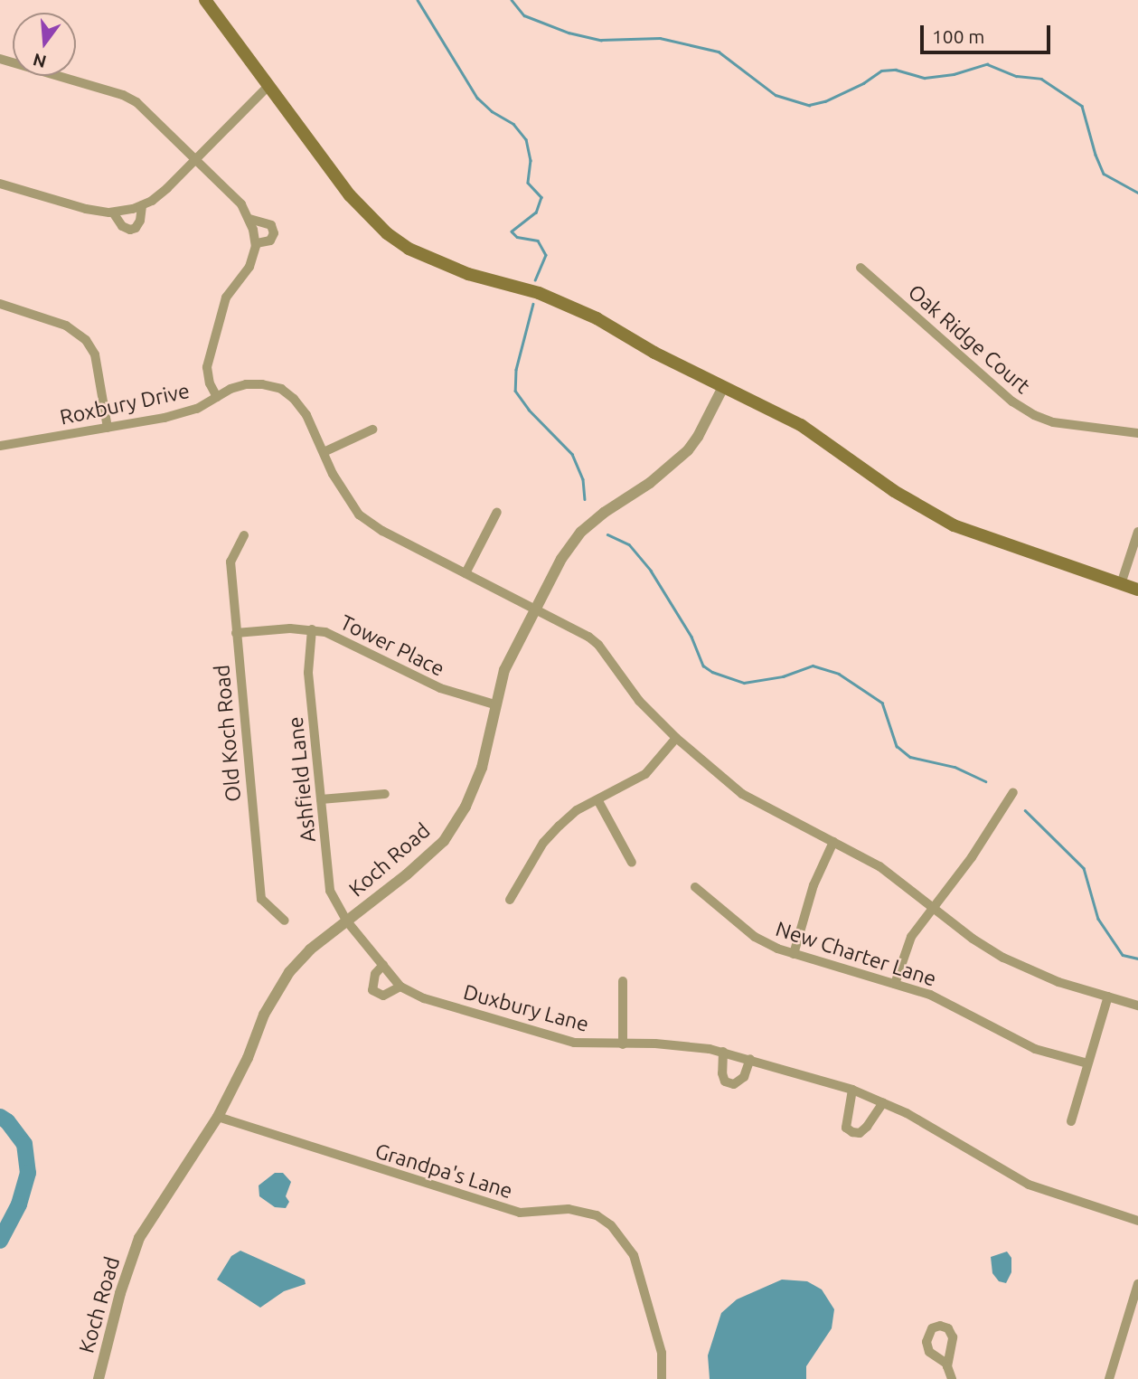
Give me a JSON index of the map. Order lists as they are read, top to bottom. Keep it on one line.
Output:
{"streets":{"street":["Oak Ridge Court","Roxbury Drive","Tower Place","Old Koch Road","Ashfield Lane","Koch Road","New Charter Lane","Duxbury Lane","Grandpa's Lane"]},"crossings":[["Roxbury Drive","Koch Road"],["Tower Place","Old Koch Road"],["Tower Place","Ashfield Lane"],["Tower Place","Koch Road"],["Ashfield Lane","Koch Road"],["Ashfield Lane","Duxbury Lane"],["Koch Road","Duxbury Lane"],["Koch Road","Grandpa's Lane"]],"scale_bar":"100 m","north":"bottom"}
